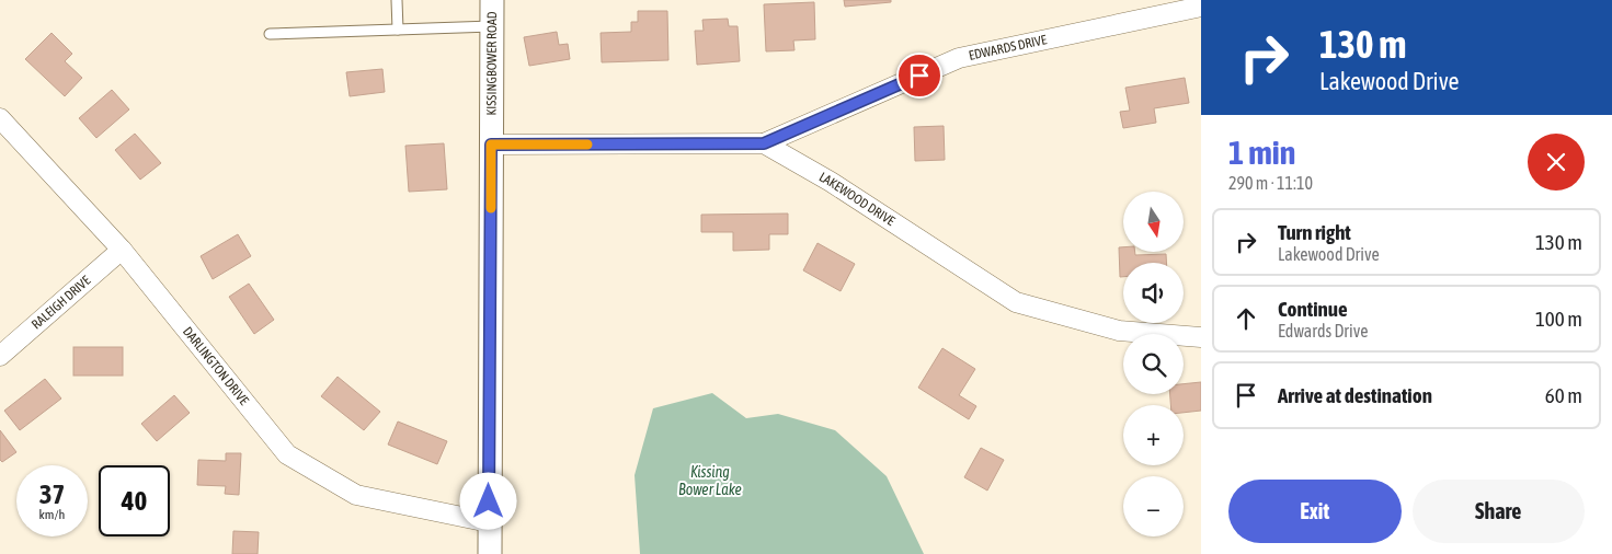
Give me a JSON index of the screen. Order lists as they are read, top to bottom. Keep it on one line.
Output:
{"streets":{"street":["EDWARDS DRIVE","KISSINGBOWER ROAD","LAKEWOOD DRIVE","RALEIGH DRIVE","DARLINGTON DRIVE"]},"crossings":[["EDWARDS DRIVE","LAKEWOOD DRIVE"],["KISSINGBOWER ROAD","DARLINGTON DRIVE"],["RALEIGH DRIVE","DARLINGTON DRIVE"]],"water":["Kissing Bower Lake"],"north":"bottom","page":{"turn":["130 m","Lakewood Drive"],"heading":["1 min","290 m · 11:10"],"map_buttons":["+","−"],"list":[{"name":"Turn right","note":"Lakewood Drive","value":"130 m"},{"name":"Continue","note":"Edwards Drive","value":"100 m"},{"name":"Arrive at destination","value":"60 m"}],"speed":"37 km/h","limit":"40","buttons":["Exit","Share"]}}
